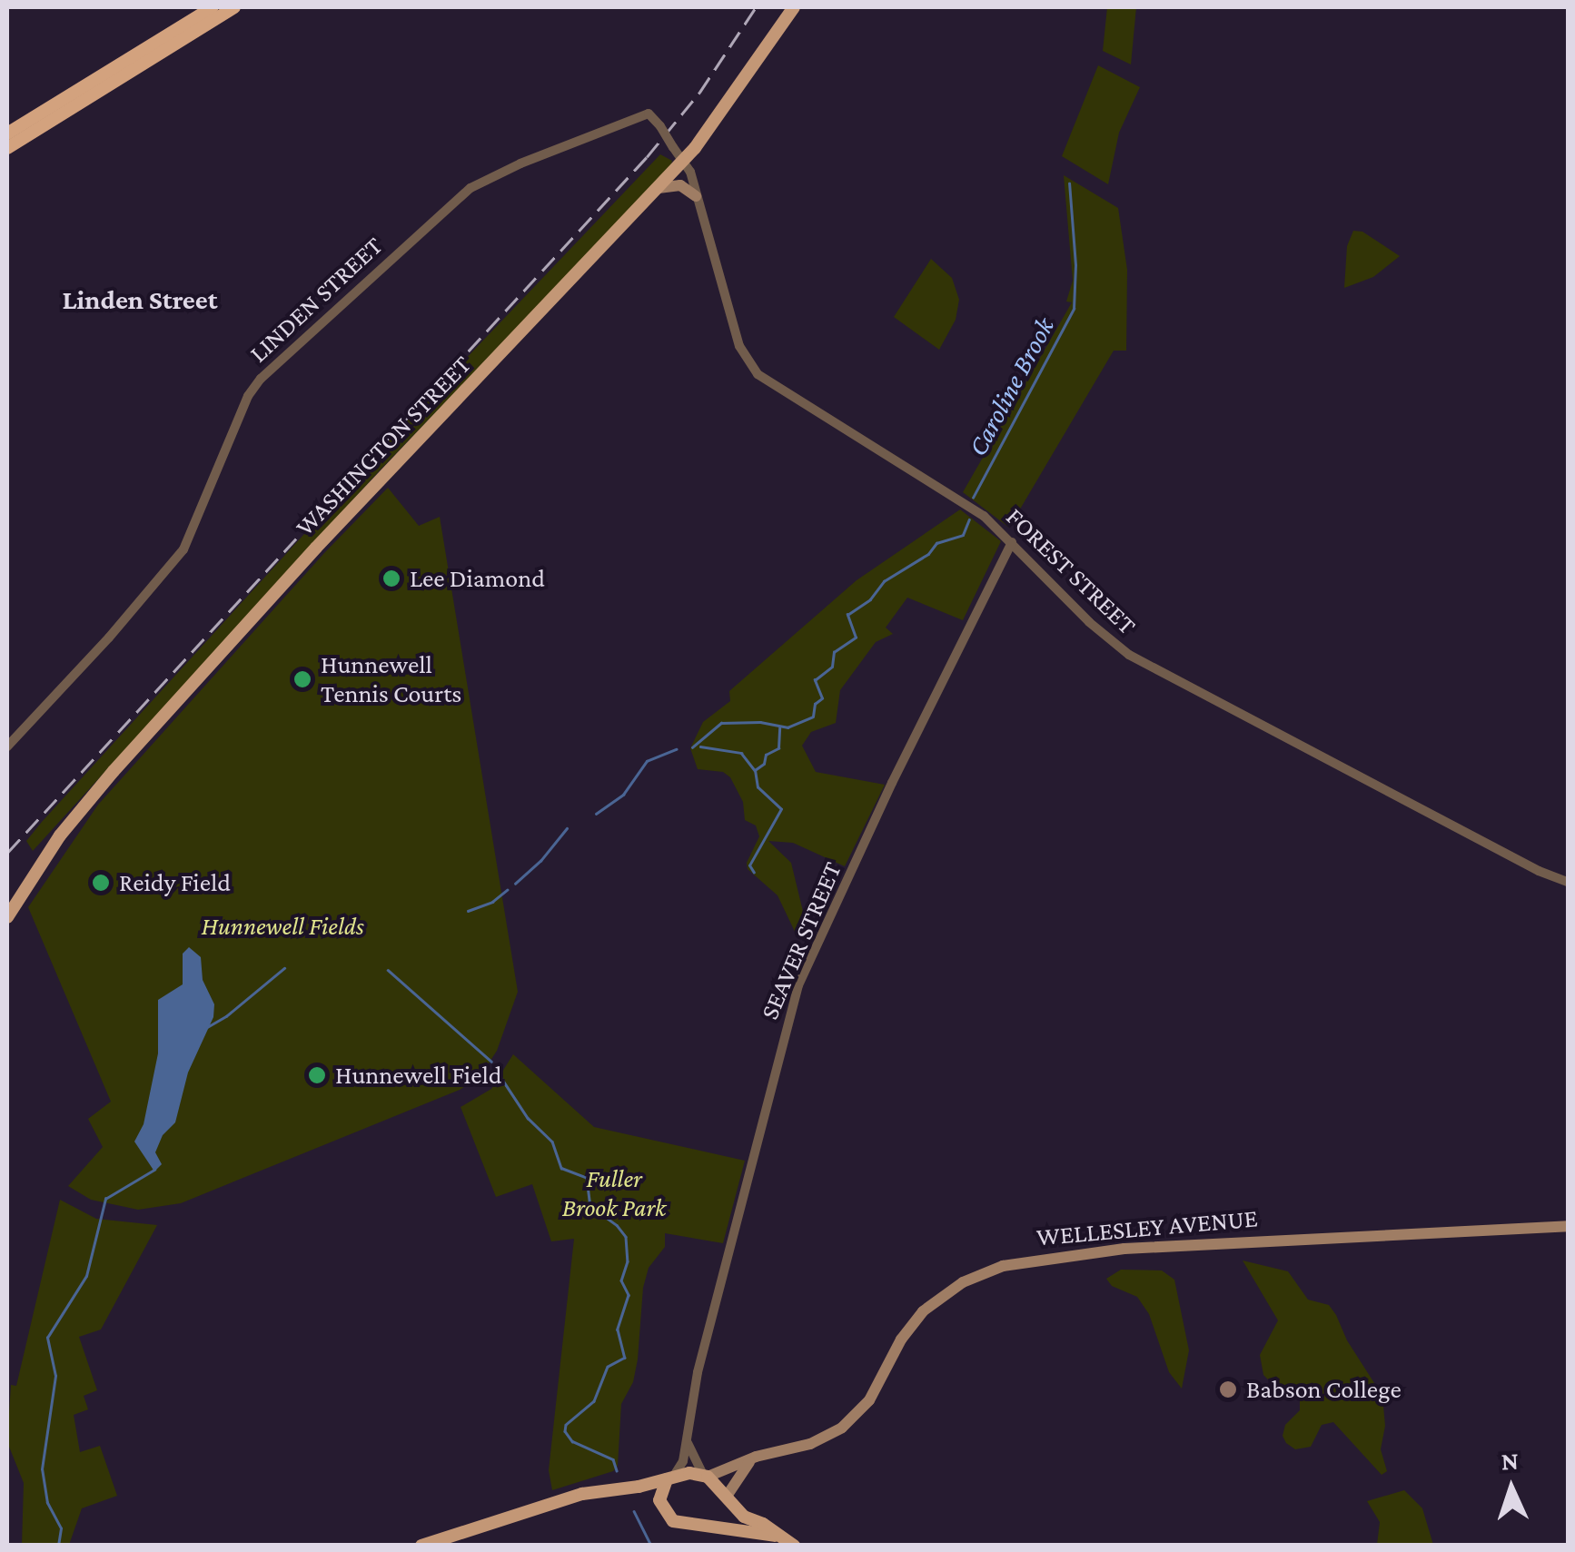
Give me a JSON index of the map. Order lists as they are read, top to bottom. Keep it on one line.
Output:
{"streets":{"main road":["WASHINGTON STREET","WELLESLEY AVENUE"],"street":["LINDEN STREET","FOREST STREET","SEAVER STREET"]},"crossings":[["LINDEN STREET","FOREST STREET"],["WASHINGTON STREET","FOREST STREET"],["FOREST STREET","SEAVER STREET"],["SEAVER STREET","WELLESLEY AVENUE"]],"districts":["Linden Street"],"water":["Caroline Brook"],"parks":["Hunnewell Fields","Fuller Brook Park"],"places":["Lee Diamond","Hunnewell Tennis Courts","Reidy Field","Hunnewell Field","Babson College"],"north":"top"}
